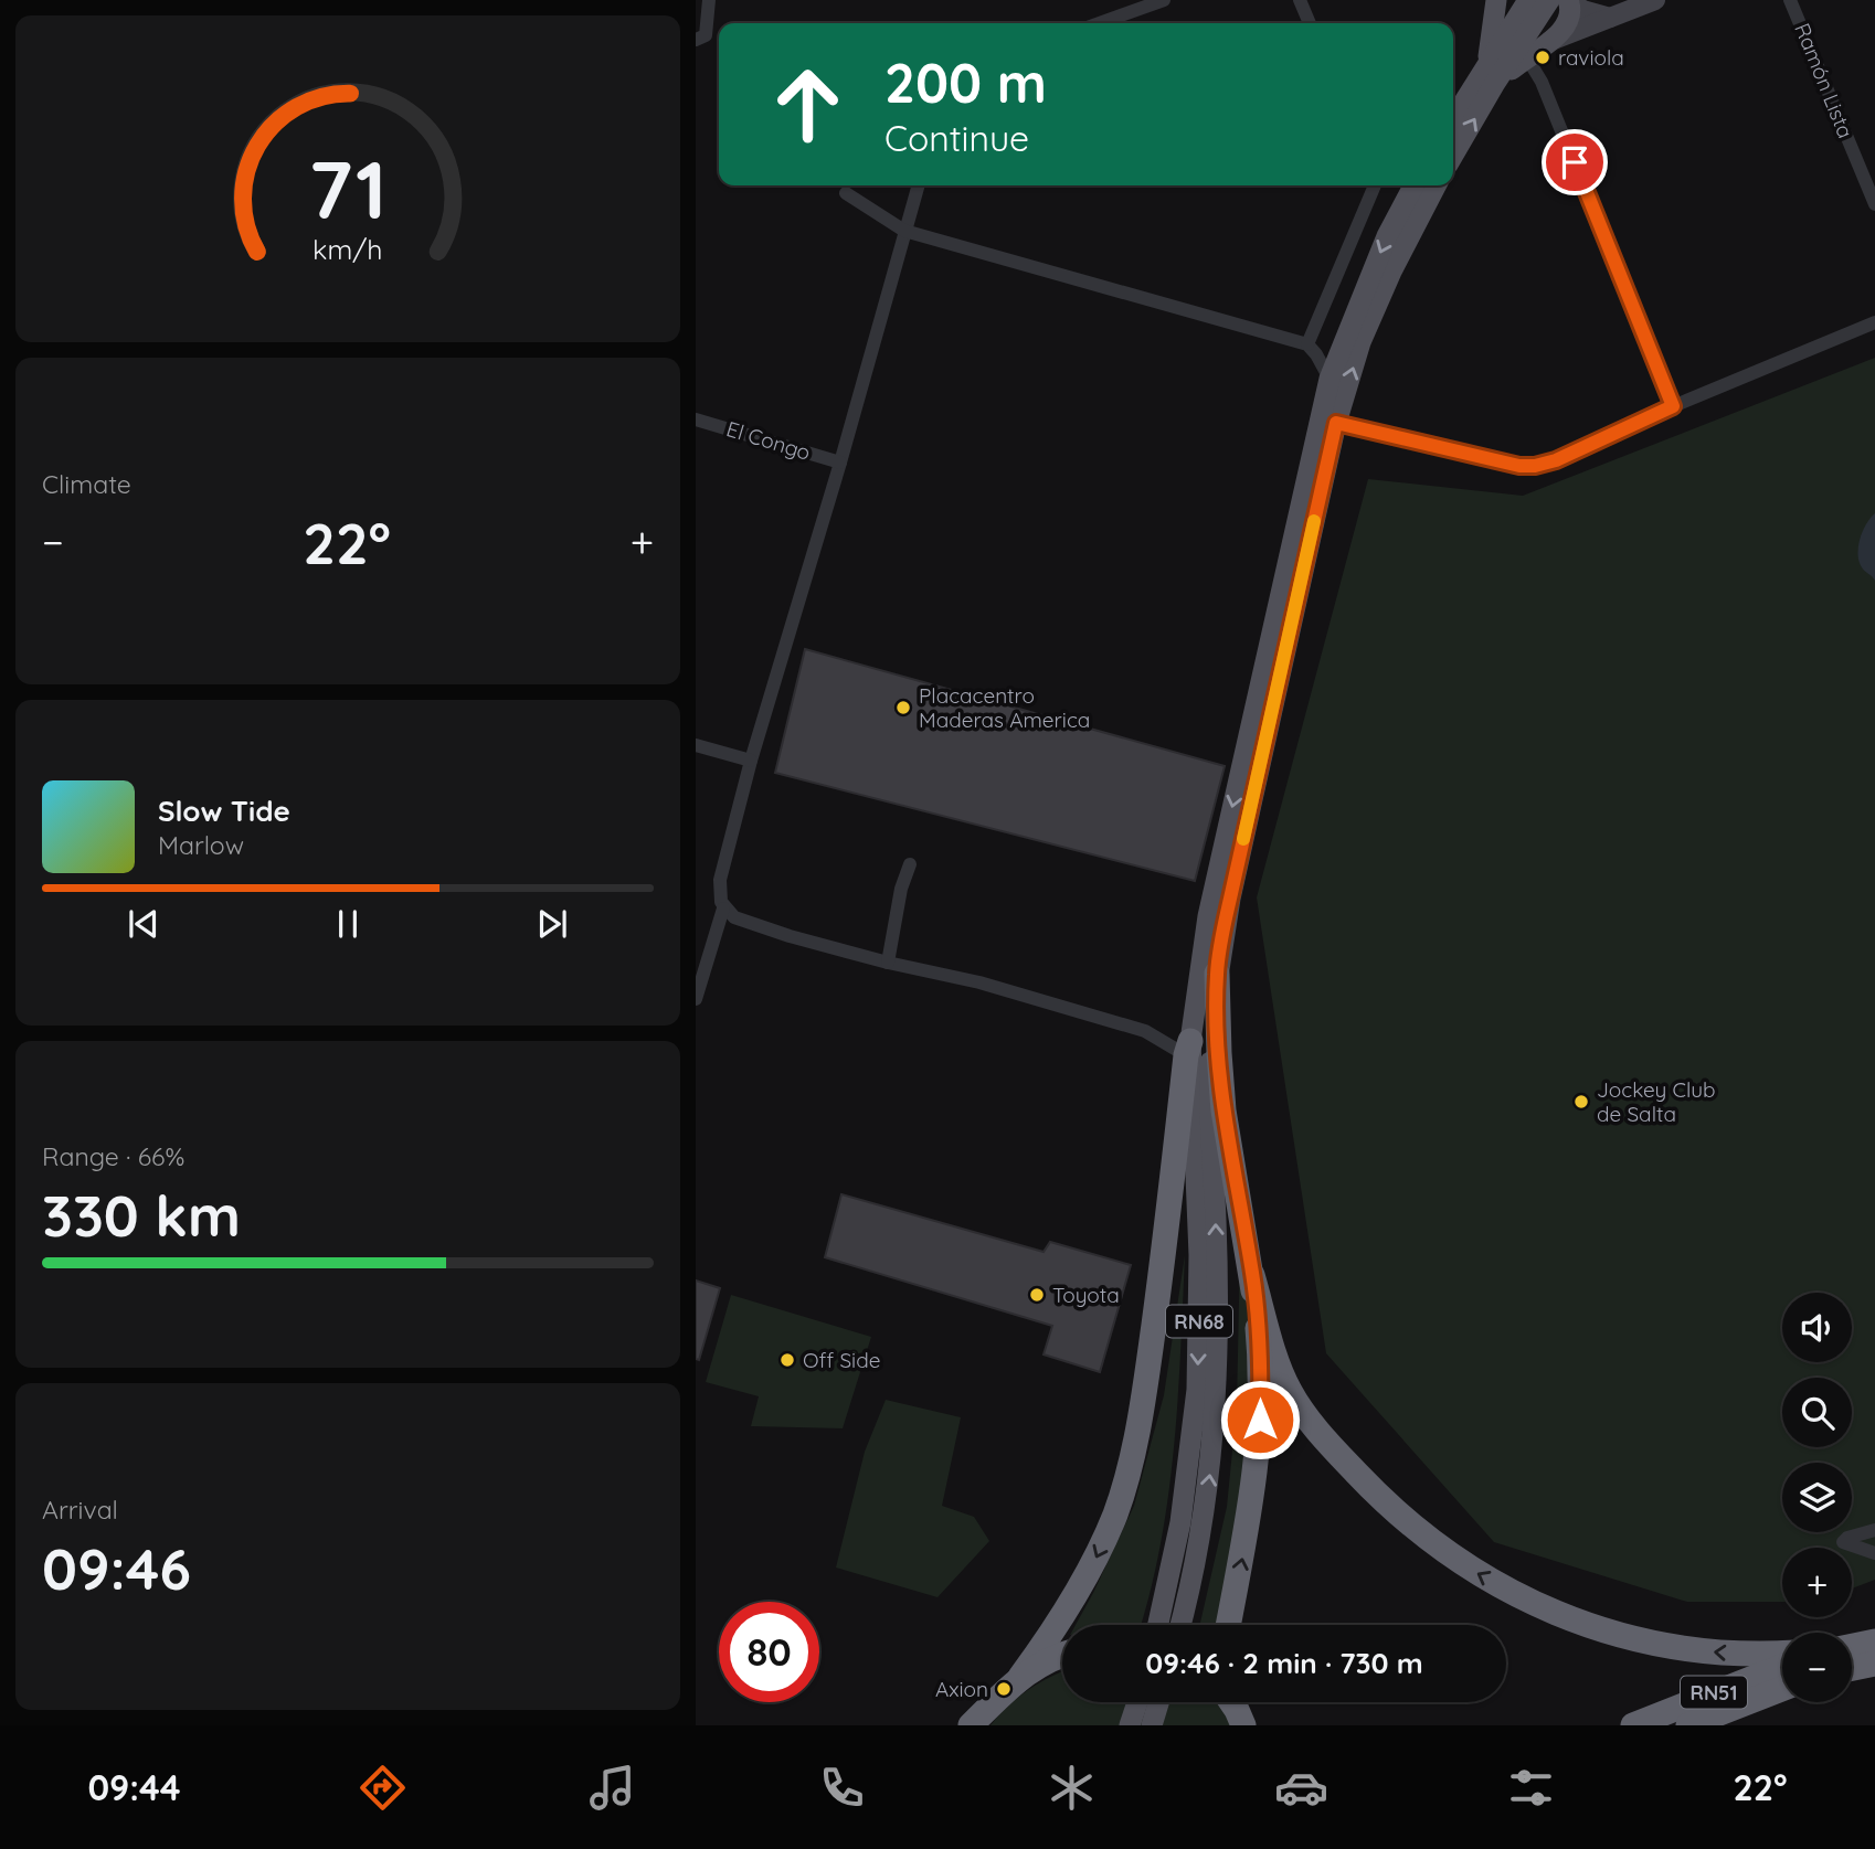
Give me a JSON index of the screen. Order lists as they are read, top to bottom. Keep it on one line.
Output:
{"streets":{"highway":["RN68","RN51"],"street":["Ramón Lista","El Congo"]},"places":["raviola","Placacentro Maderas America","Jockey Club de Salta","Toyota","Off Side","Axion"],"page":{"turn":["200 m","Continue"],"tile":["Climate",["Range · 66%","330 km"],["Arrival","09:46"]],"heat":["−","22°","+"],"song":["Slow Tide","Marlow"],"map_buttons":["+","−"],"limit":"80","trip":"09:46 · 2 min · 730 m","tabs":["09:44","22°"],"gauge":["71","km/h"]}}
